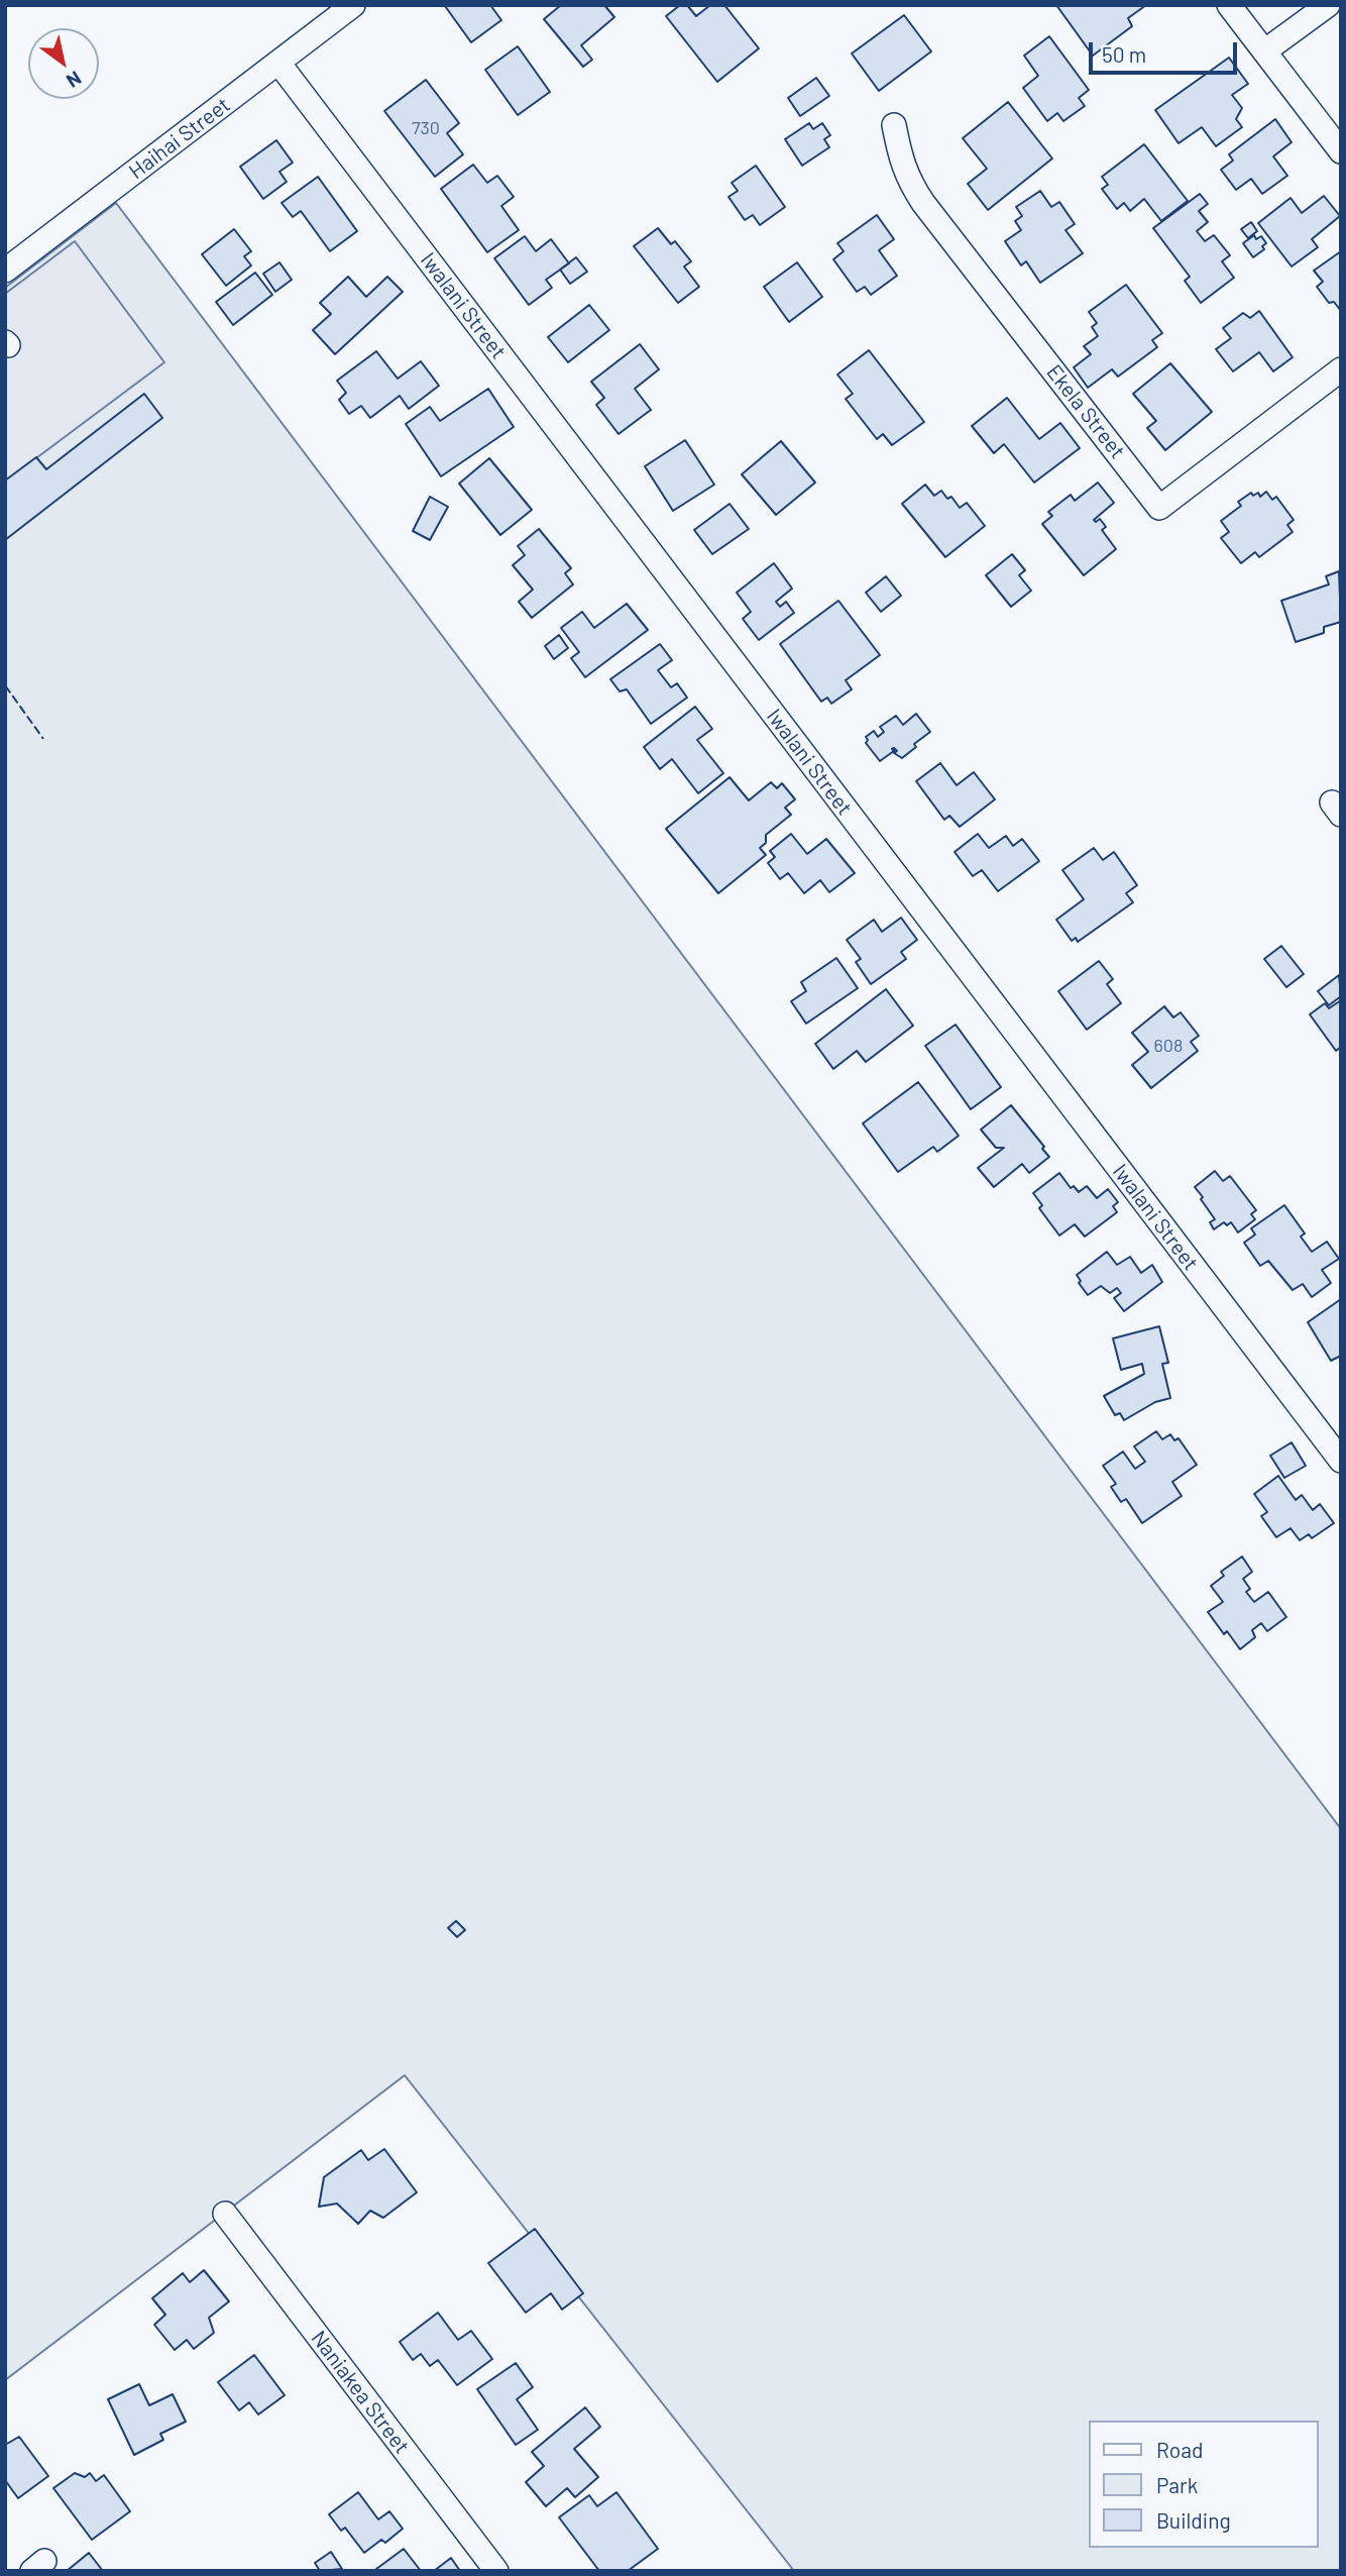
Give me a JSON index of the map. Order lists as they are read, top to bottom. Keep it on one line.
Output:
{"streets":{"street":["Haihai Street","Iwalani Street","Ekela Street","Naniakea Street"]},"crossings":[["Haihai Street","Iwalani Street"]],"house_numbers":["730","608"],"legend":["Road","Park","Building"],"scale_bar":"50 m","north":"bottom right"}
